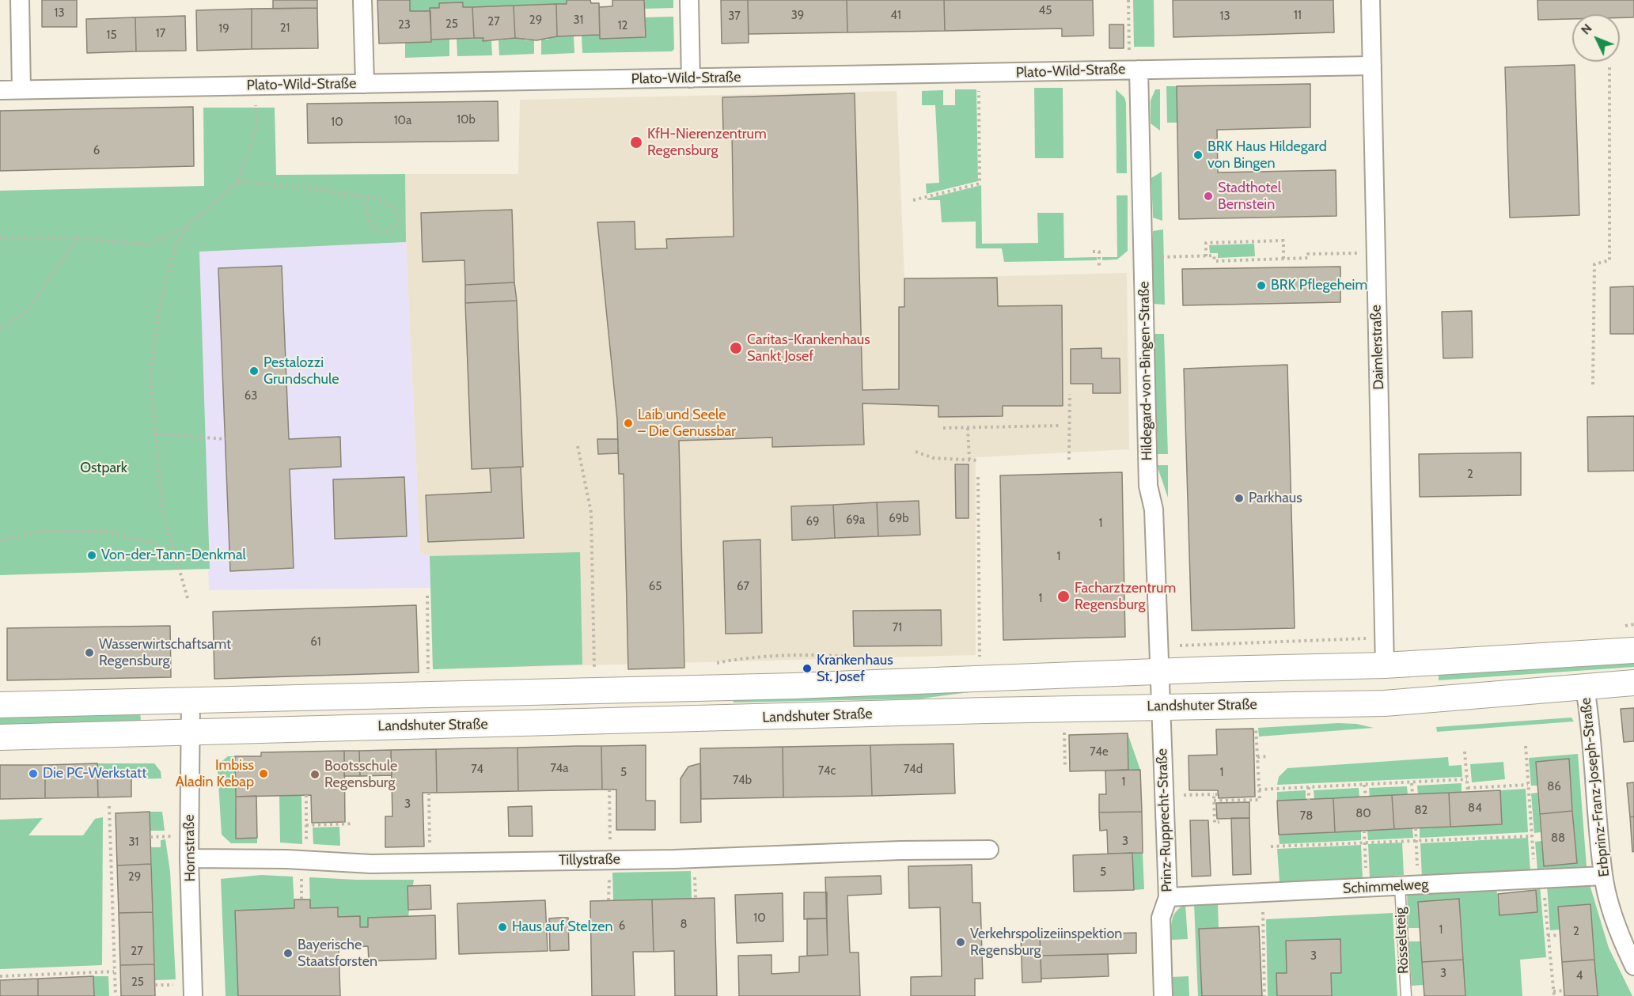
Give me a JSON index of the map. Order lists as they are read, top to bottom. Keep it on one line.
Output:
{"streets":{"main road":["Landshuter Straße"],"street":["Plato-Wild-Straße","Daimlerstraße","Hildegard-von-Bingen-Straße","Erbprinz-Franz-Joseph-Straße","Prinz-Rupprecht-Straße","Hornstraße","Tillystraße","Schimmelweg"],"lane":["Rösselsteig"]},"crossings":[["Plato-Wild-Straße","Daimlerstraße"],["Plato-Wild-Straße","Hildegard-von-Bingen-Straße"],["Hildegard-von-Bingen-Straße","Prinz-Rupprecht-Straße"],["Landshuter Straße","Erbprinz-Franz-Joseph-Straße"],["Landshuter Straße","Prinz-Rupprecht-Straße"],["Landshuter Straße","Hornstraße"],["Erbprinz-Franz-Joseph-Straße","Schimmelweg"],["Prinz-Rupprecht-Straße","Schimmelweg"],["Hornstraße","Tillystraße"],["Schimmelweg","Rösselsteig"]],"parks":["Ostpark"],"places":["KfH-Nierenzentrum Regensburg","BRK Haus Hildegard von Bingen","Stadthotel Bernstein","BRK Pflegeheim","Caritas-Krankenhaus Sankt Josef","Pestalozzi Grundschule","Laib und Seele – Die Genussbar","Parkhaus","Von-der-Tann-Denkmal","Facharztzentrum Regensburg","Wasserwirtschaftsamt Regensburg","Krankenhaus St. Josef","Die PC-Werkstatt","Imbiss Aladin Kebap","Bootsschule Regensburg","Haus auf Stelzen","Verkehrspolizeiinspektion Regensburg","Bayerische Staatsforsten"],"house_numbers":["45","13","39","41","11","37","13","29","31","27","25","23","12","21","19","17","15","10b","10a","10","6","63","2","69b","69a","69","1","1","65","67","1","71","61","74e","74a","74","74d","74c","5","1","74b","1","86","3","84","82","80","78","88","3","31","5","29","10","8","6","1","2","27","3","3","4","25"],"north":"top left"}
